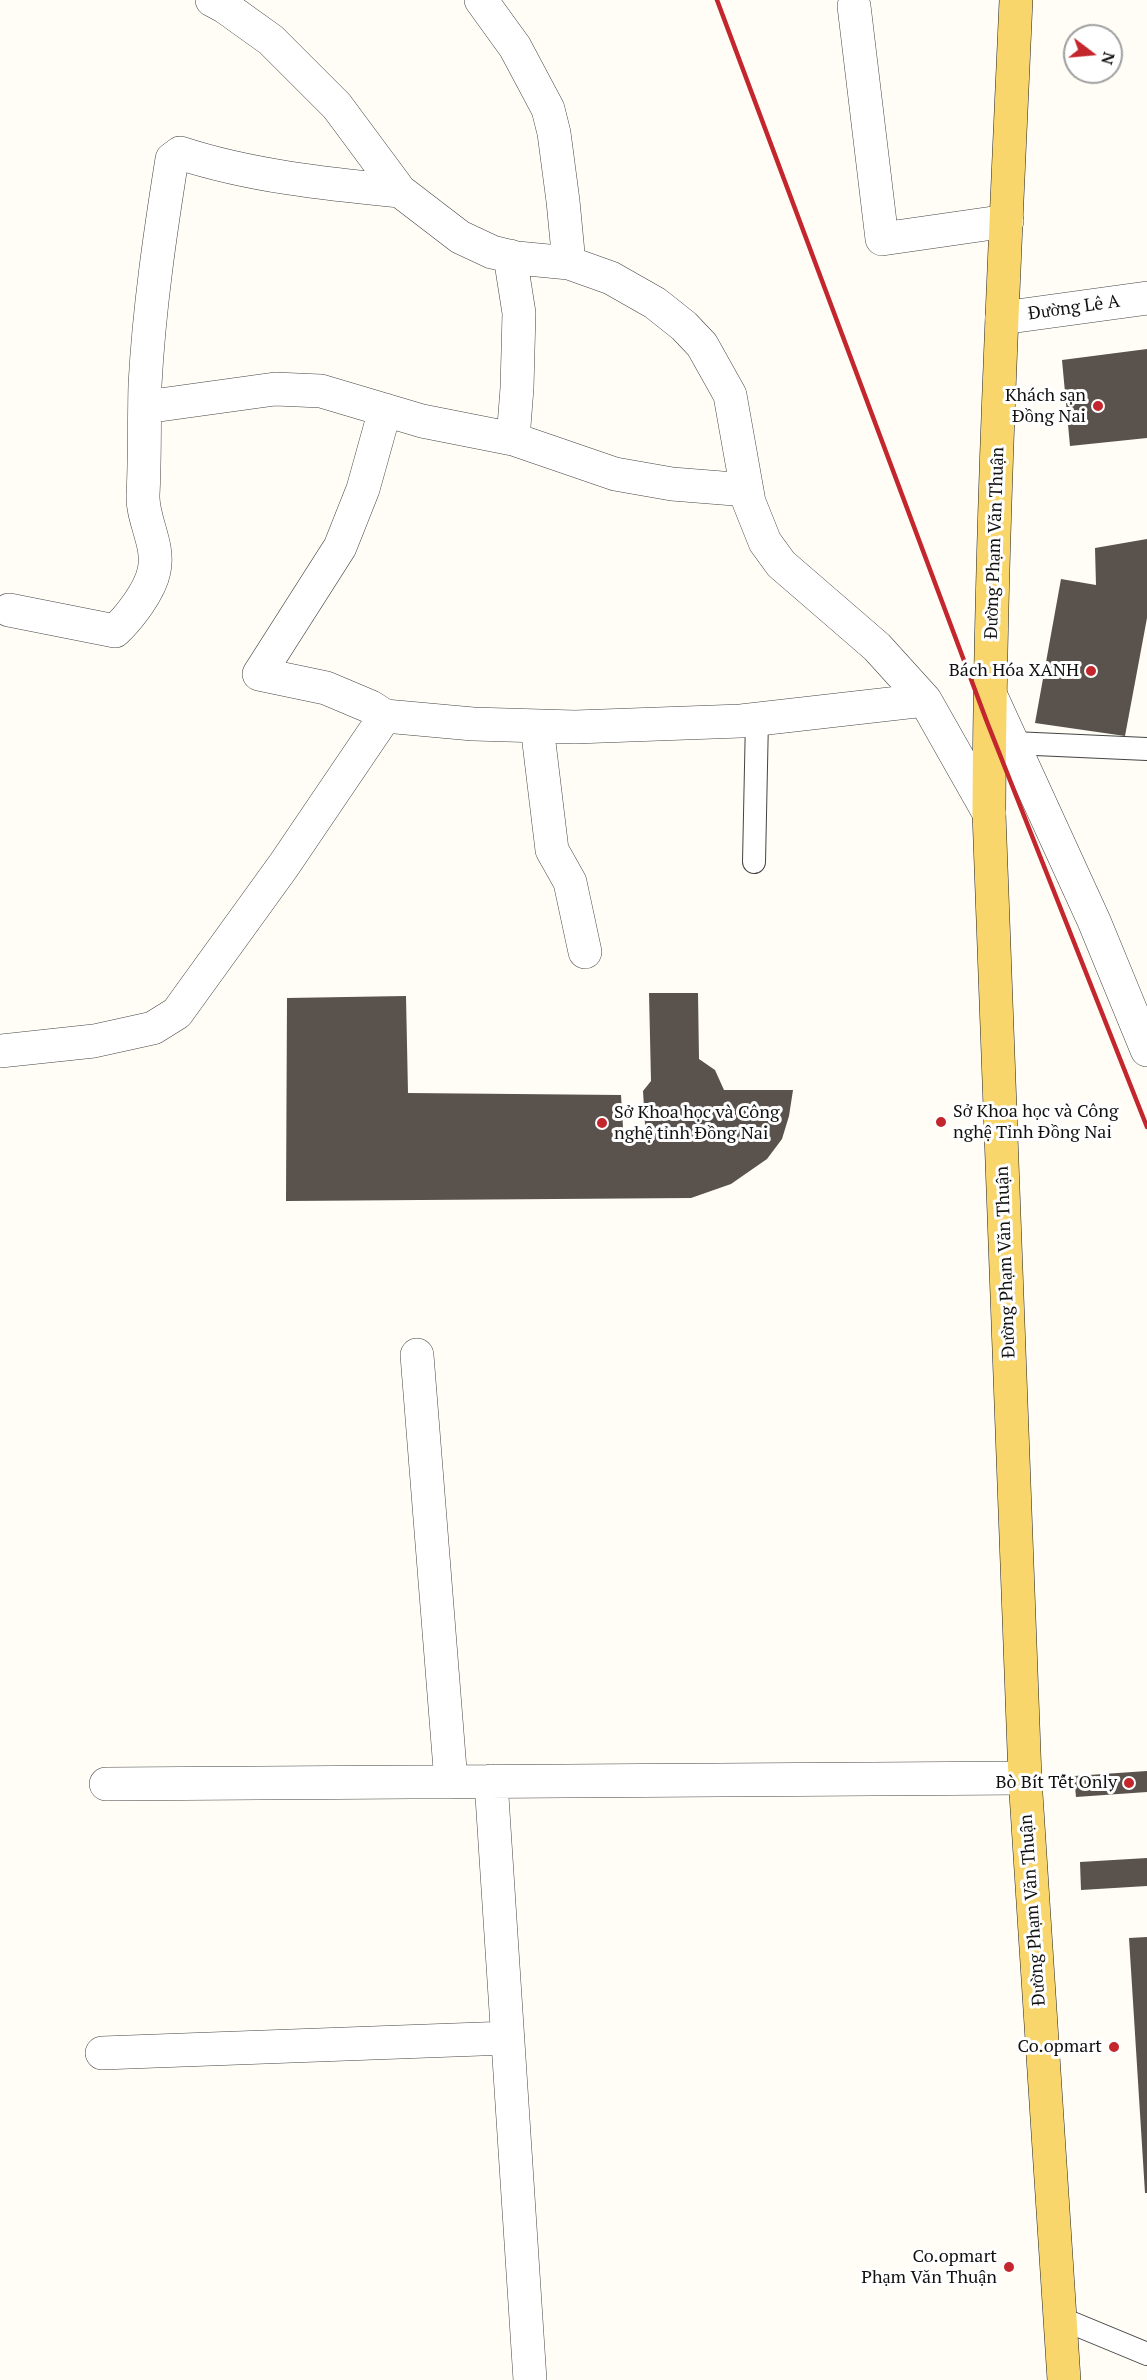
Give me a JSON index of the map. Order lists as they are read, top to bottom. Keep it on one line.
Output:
{"streets":{"main road":["Đường Phạm Văn Thuận"],"street":["Đường Lê A"]},"crossings":[["Đường Lê A","Đường Phạm Văn Thuận"]],"places":["Khách sạn Đồng Nai","Bách Hóa XANH","Sở Khoa học và Công nghệ Tỉnh Đồng Nai","Sở Khoa học và Công nghệ tỉnh Đồng Nai","Bò Bít Tết Only","Co.opmart","Co.opmart Phạm Văn Thuận"],"north":"right"}
